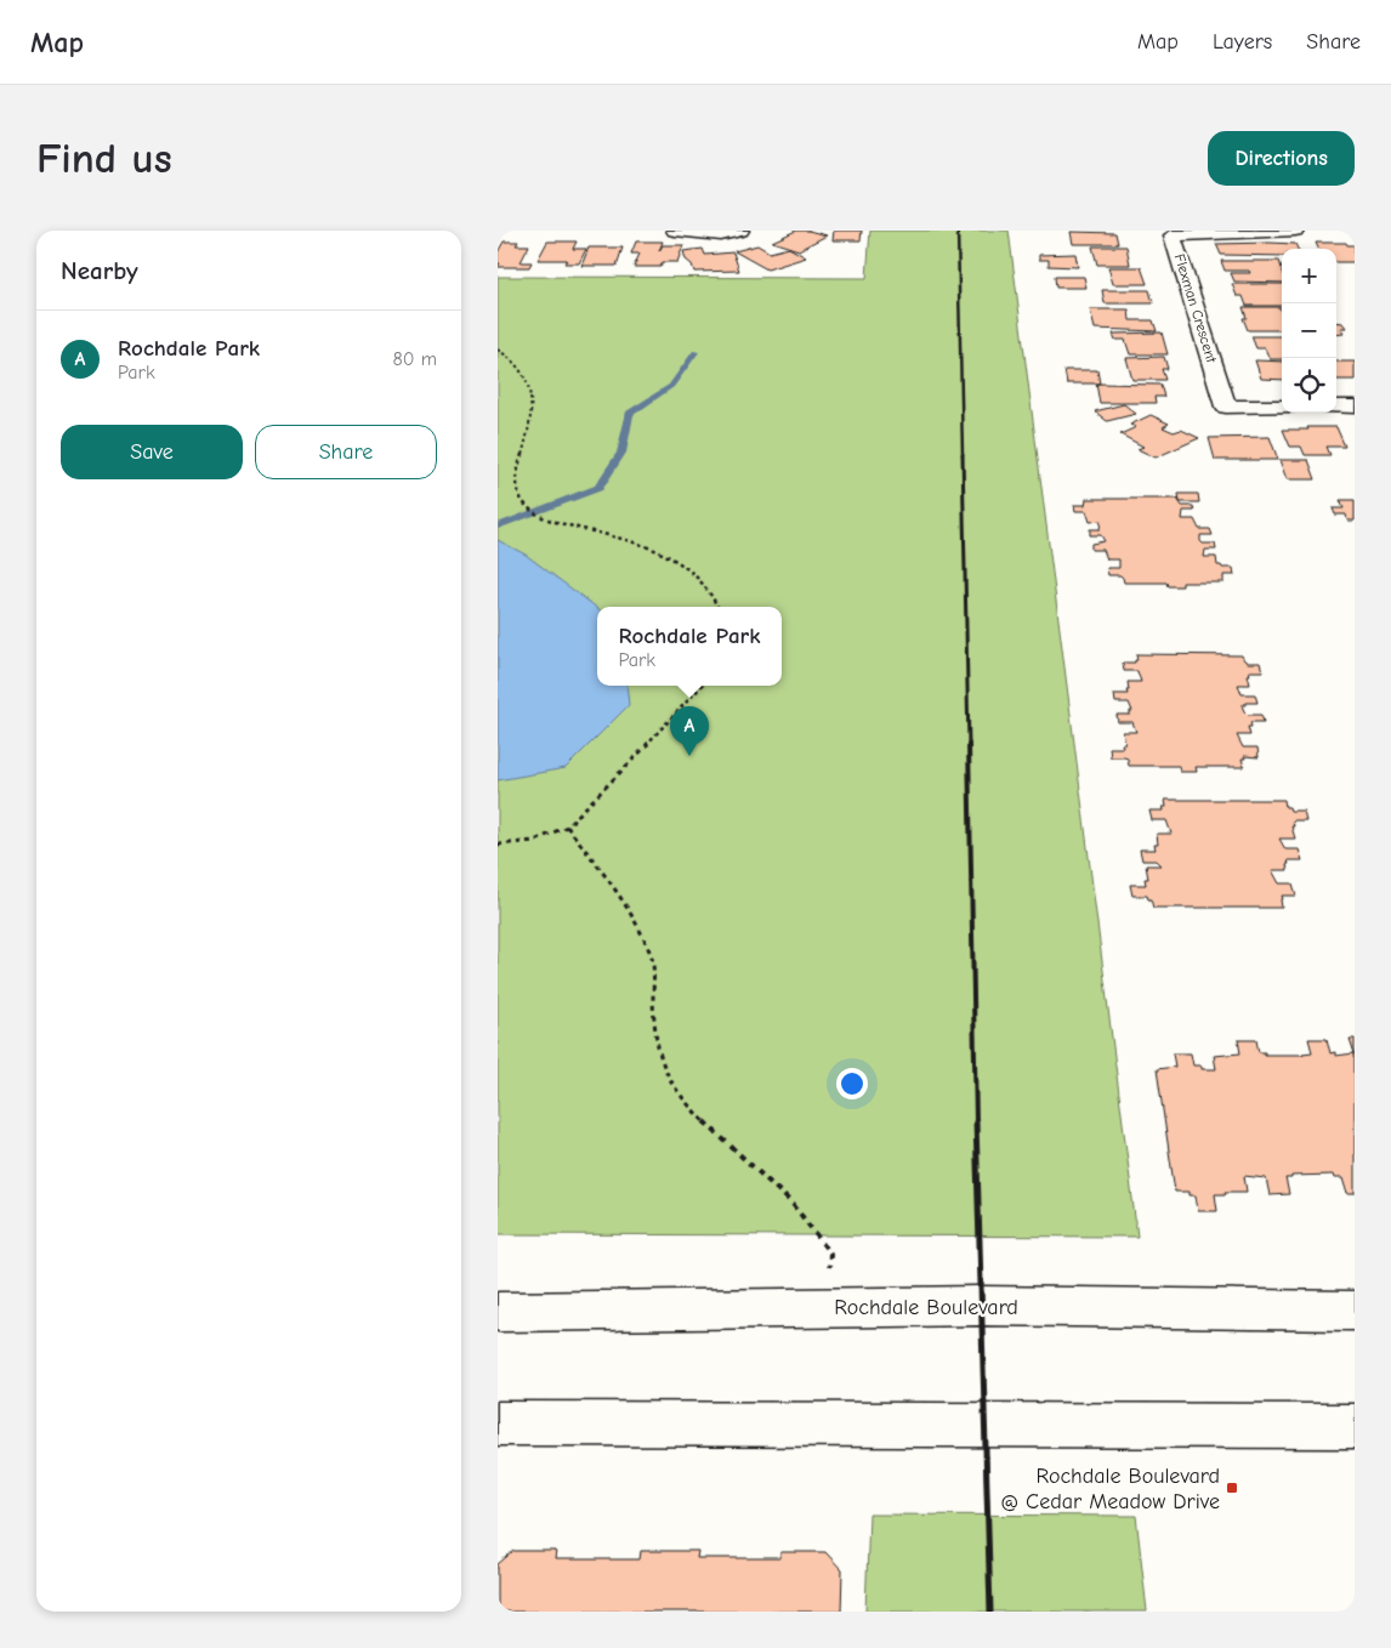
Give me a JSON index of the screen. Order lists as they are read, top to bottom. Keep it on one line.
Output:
{"streets":{"main road":["Flexman Crescent","Rochdale Boulevard"]},"places":{"transit":["Rochdale Boulevard @ Cedar Meadow Drive"]},"page":{"header":"Map","nav":["Map","Layers","Share"],"buttons":["Directions",["Save","Share"]],"title":"Find us","heading":"Nearby","map_buttons":["+","−"],"list":[{"mark":"A","name":"Rochdale Park","note":"Park","value":"80 m"}],"popup":["Rochdale Park","Park"],"pins":"A"}}
